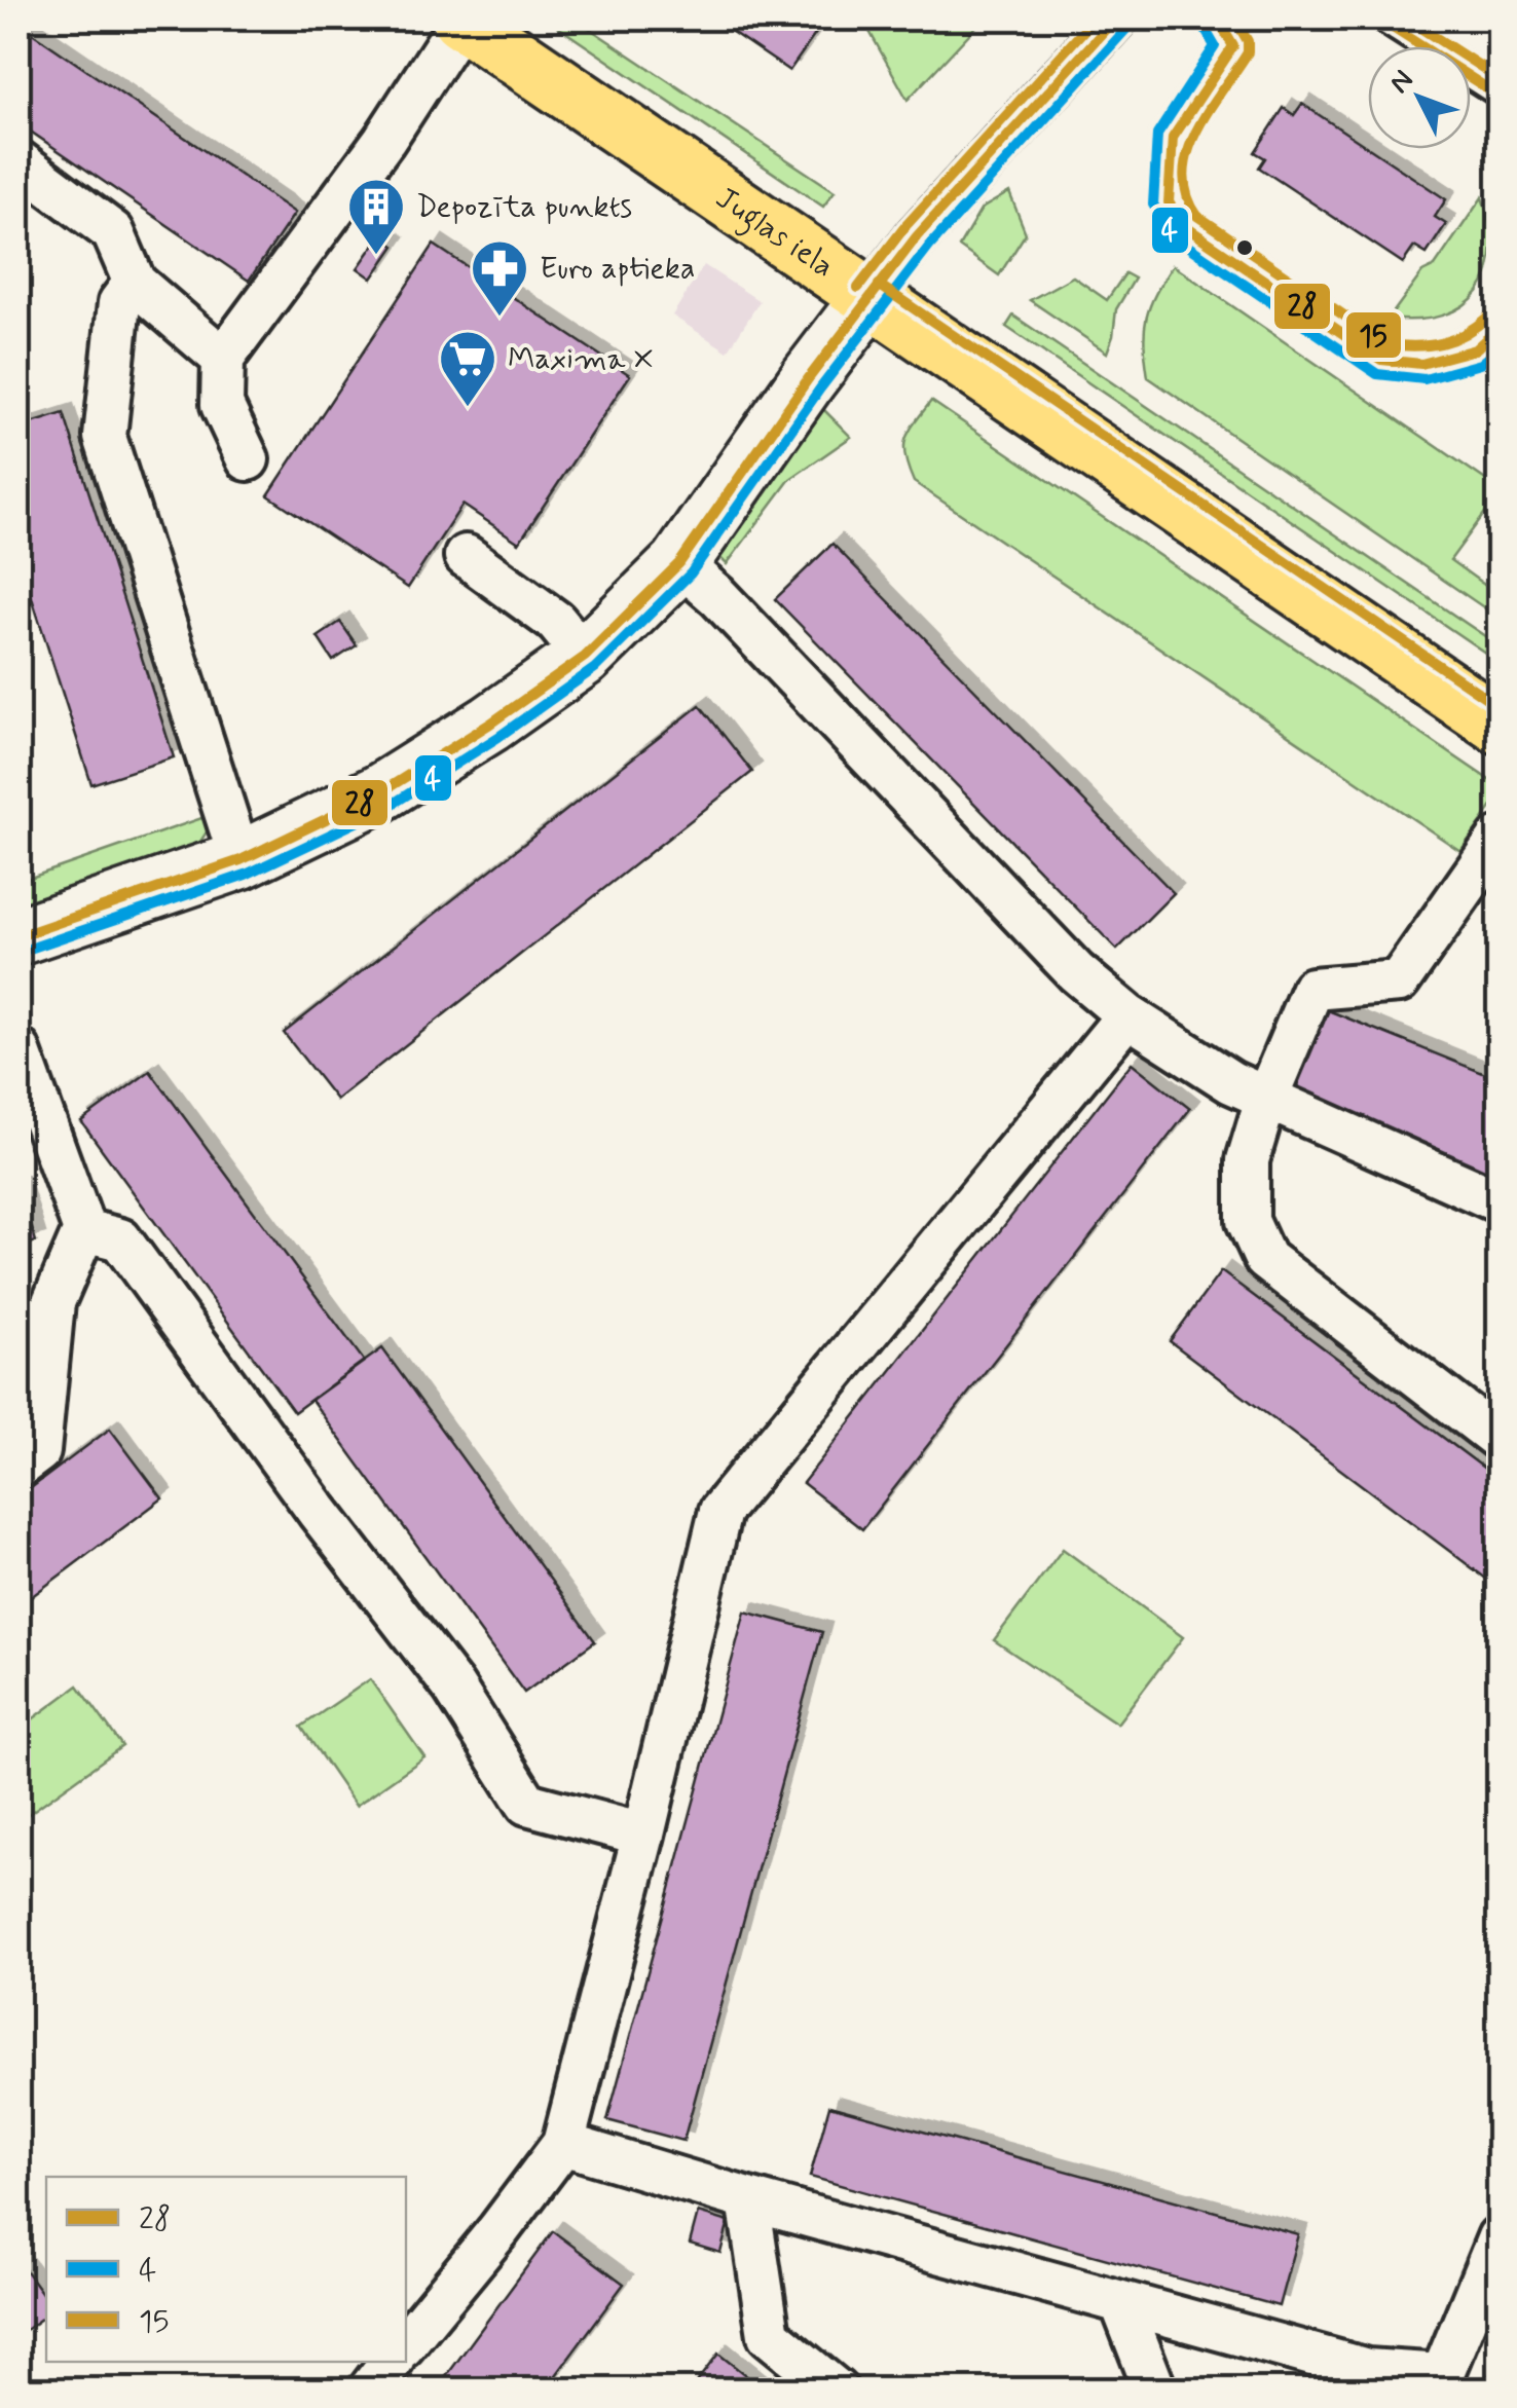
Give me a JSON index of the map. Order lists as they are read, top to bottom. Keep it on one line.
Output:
{"streets":{"main road":["Juglas iela"]},"places":{"building":["Depozīta punkts"],"pharmacy":["Euro aptieka"],"supermarket":["Maxima X"]},"lines":["transit line 28","transit line 15","transit line 4"],"legend":["28","4","15"],"north":"top left"}
